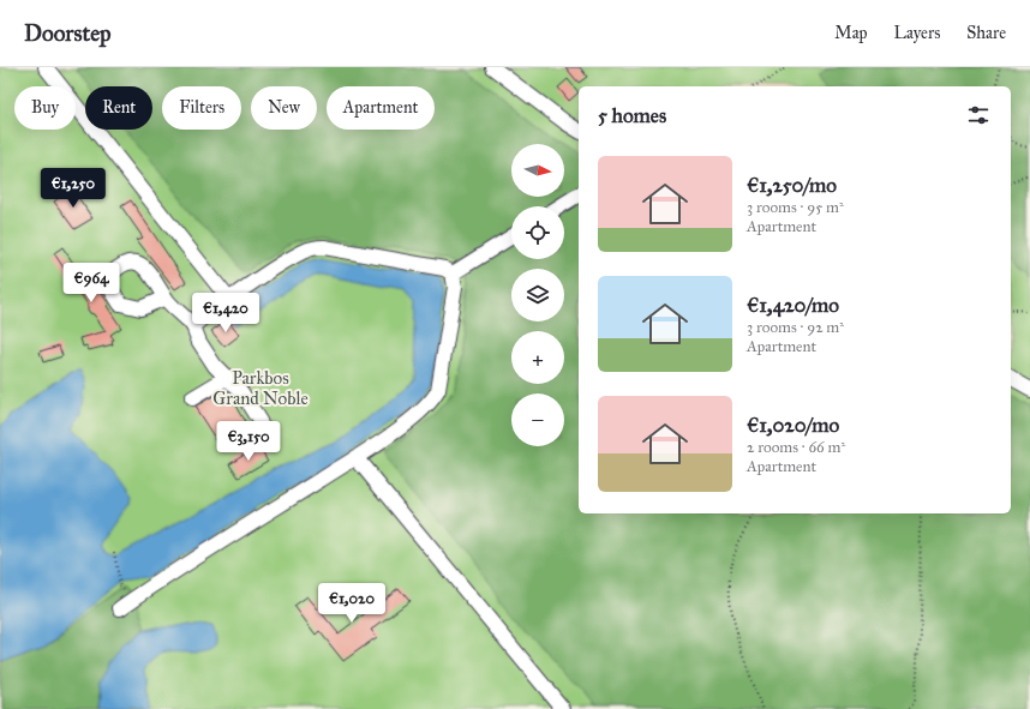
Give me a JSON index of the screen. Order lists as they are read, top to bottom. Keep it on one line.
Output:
{"parks":["Parkbos Grand Noble"],"north":"right","page":{"header":"Doorstep","nav":["Map","Layers","Share"],"chip":["Buy","Rent","Filters","New","Apartment"],"heading":"5 homes","map_buttons":["+","−"],"list":[{"name":"€1,250/mo","note":"3 rooms · 95 m² · Apartment"},{"name":"€1,420/mo","note":"3 rooms · 92 m² · Apartment"},{"name":"€1,020/mo","note":"2 rooms · 66 m² · Apartment"}],"price":["€1,250","€964","€1,420","€3,150","€1,020"]}}
